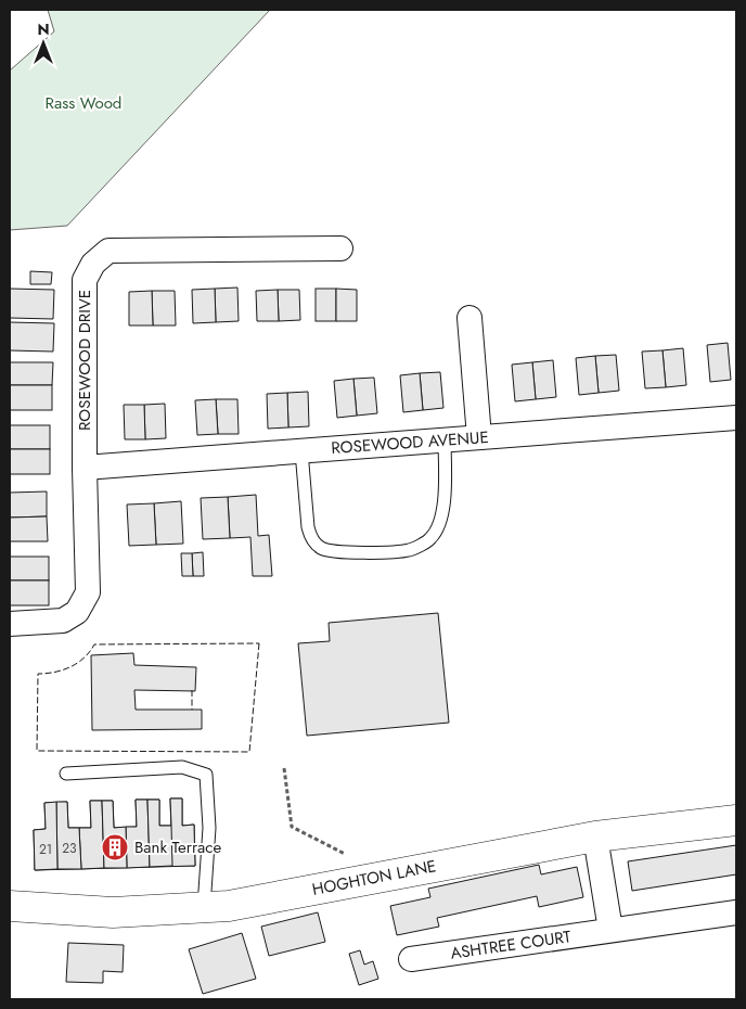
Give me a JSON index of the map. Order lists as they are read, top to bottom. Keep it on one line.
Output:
{"streets":{"main road":["HOGHTON LANE"],"street":["ROSEWOOD DRIVE","ROSEWOOD AVENUE","ASHTREE COURT"]},"crossings":[["ROSEWOOD DRIVE","ROSEWOOD AVENUE"]],"parks":["Rass Wood"],"places":{"building":["Bank Terrace"]},"house_numbers":["23","21"],"north":"top"}
